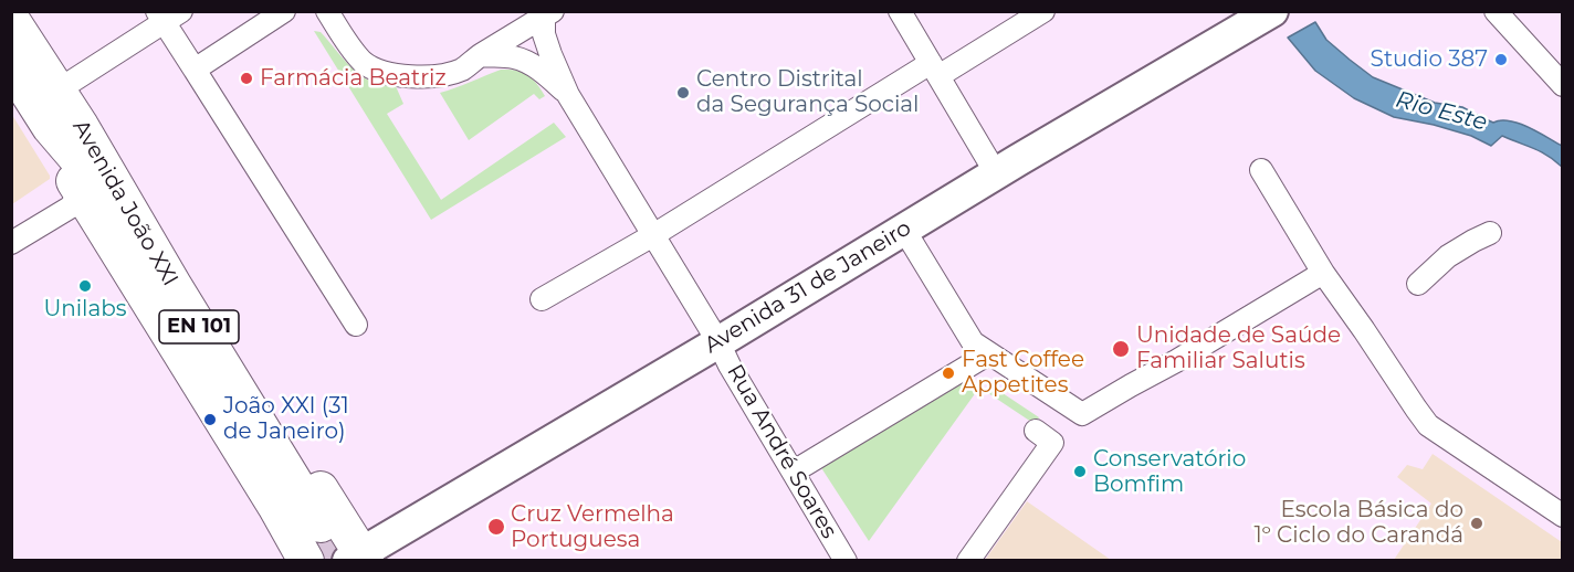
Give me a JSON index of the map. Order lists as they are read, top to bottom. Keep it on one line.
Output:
{"streets":{"main road":["Avenida João XXI","Avenida 31 de Janeiro","EN 101"],"street":["Rua André Soares"]},"crossings":[["Avenida João XXI","EN 101"],["Avenida 31 de Janeiro","Rua André Soares"]],"water":["Rio Este"],"places":["Studio 387","Farmácia Beatriz","Centro Distrital da Segurança Social","Unilabs","Unidade de Saúde Familiar Salutis","Fast Coffee Appetites","João XXI (31 de Janeiro)","Conservatório Bomfim","Escola Básica do 1º Ciclo do Carandá","Cruz Vermelha Portuguesa"]}
